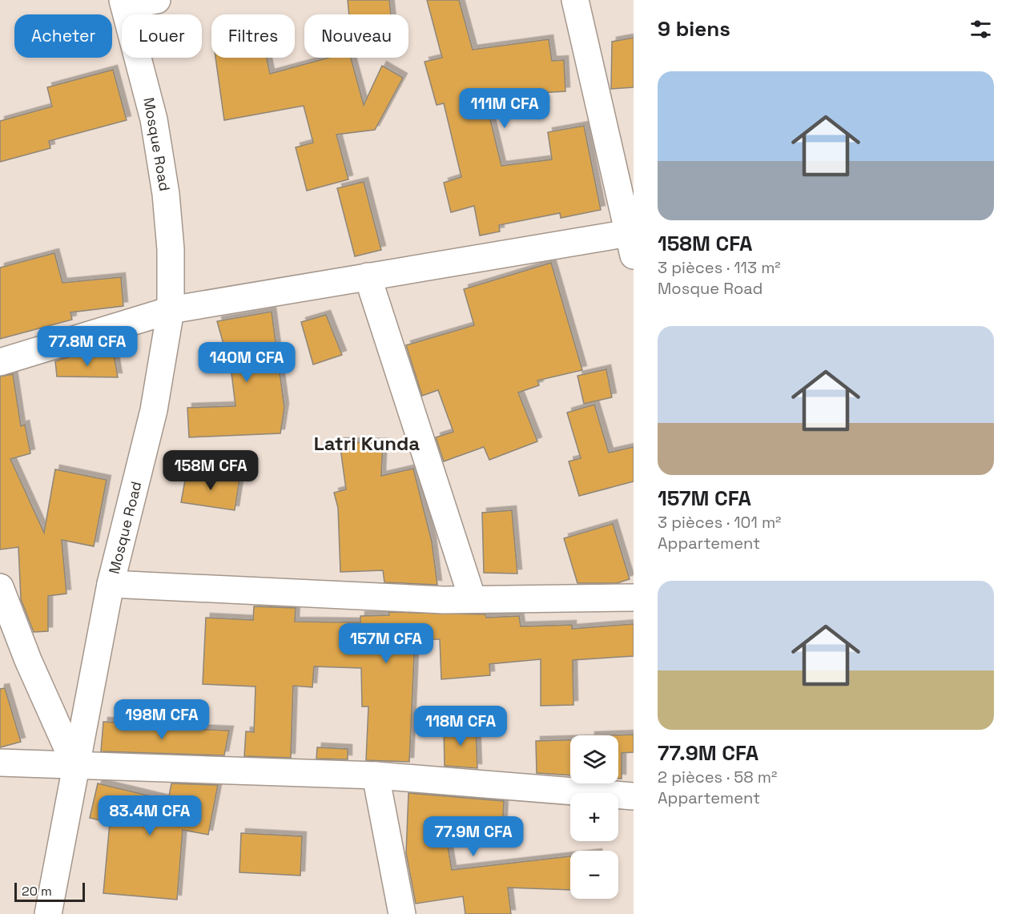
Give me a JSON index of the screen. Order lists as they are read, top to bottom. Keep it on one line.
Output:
{"streets":{"street":["Mosque Road"]},"districts":["Latri Kunda"],"scale_bar":"20 m","page":{"heading":"9 biens","chip":["Acheter","Louer","Filtres","Nouveau"],"list":[{"name":"158M CFA","note":"3 pièces · 113 m² · Mosque Road"},{"name":"157M CFA","note":"3 pièces · 101 m² · Appartement"},{"name":"77.9M CFA","note":"2 pièces · 58 m² · Appartement"}],"price":["111M CFA","77.8M CFA","140M CFA","158M CFA","157M CFA","198M CFA","118M CFA","83.4M CFA","77.9M CFA"],"map_buttons":["+","−"],"scale":"20 m"}}
